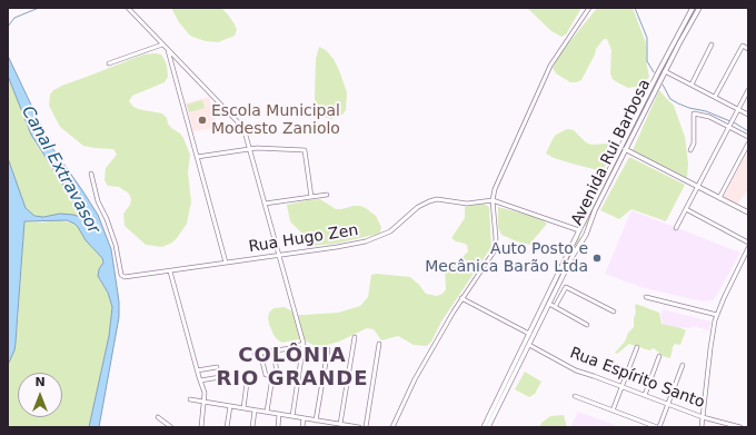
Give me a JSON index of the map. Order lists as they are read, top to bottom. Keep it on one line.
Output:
{"streets":{"main road":["Avenida Rui Barbosa"],"street":["Rua Hugo Zen","Rua Espírito Santo"]},"crossings":[["Avenida Rui Barbosa","Rua Hugo Zen"],["Avenida Rui Barbosa","Rua Espírito Santo"]],"districts":["COLÔNIA RIO GRANDE"],"water":["Canal Extravasor"],"places":["Escola Municipal Modesto Zaniolo","Auto Posto e Mecânica Barão Ltda"],"north":"top"}
